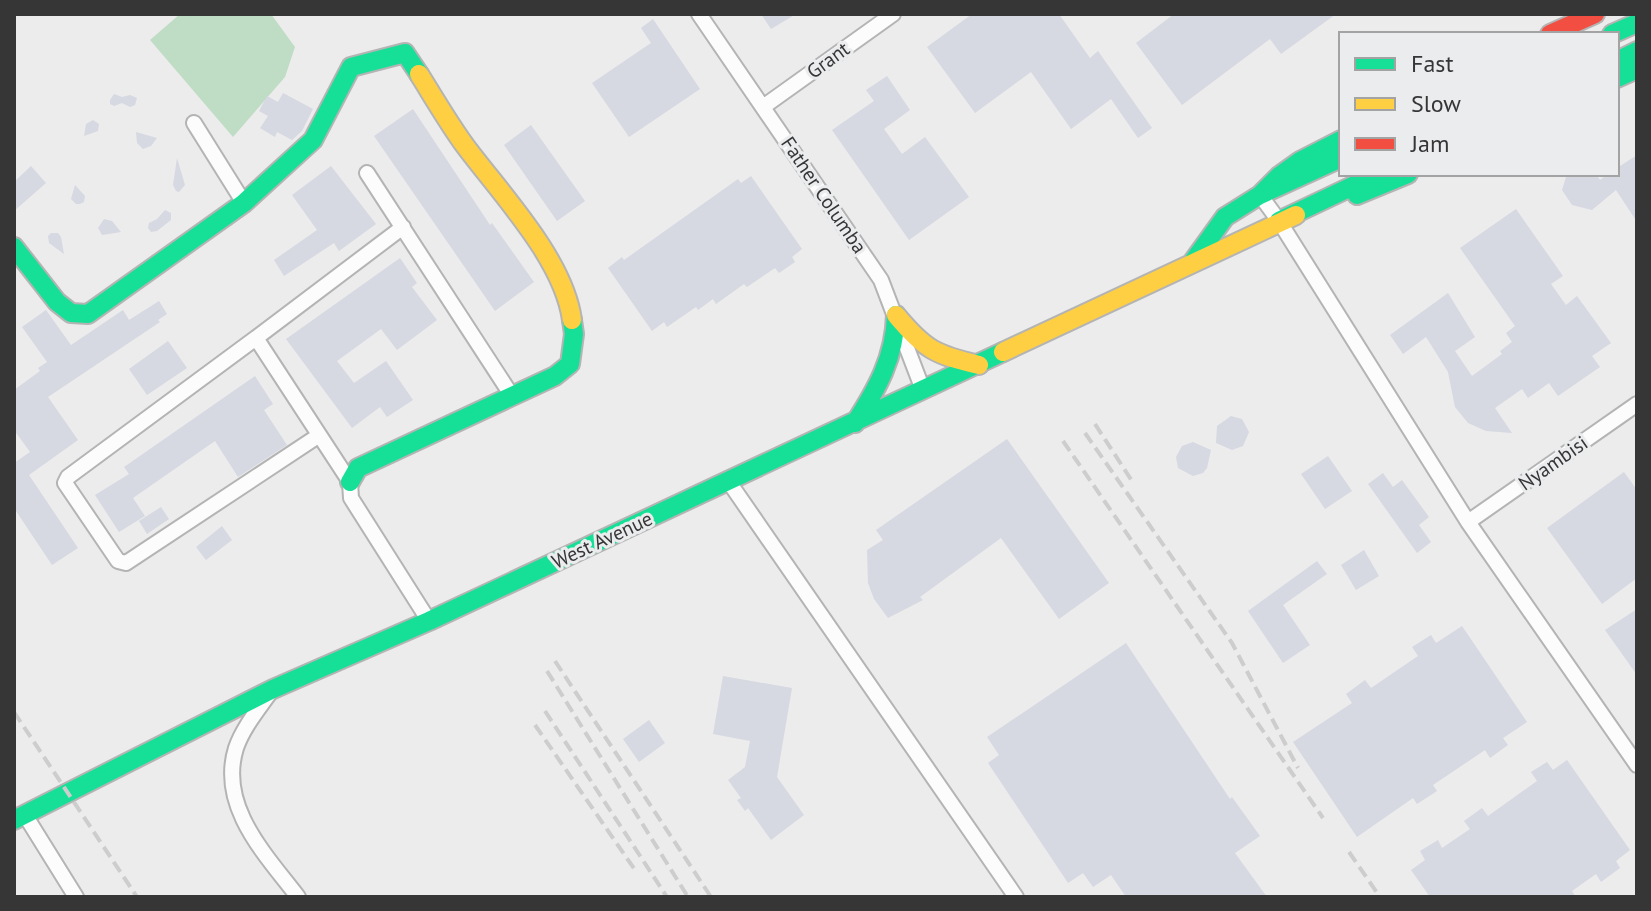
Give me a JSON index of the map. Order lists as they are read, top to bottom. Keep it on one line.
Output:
{"streets":{"main road":["West Avenue"],"street":["Grant","Father Columba","Nyambisi"]},"crossings":[["Grant","Father Columba"],["Father Columba","West Avenue"]],"legend":["Fast","Slow","Jam"]}
